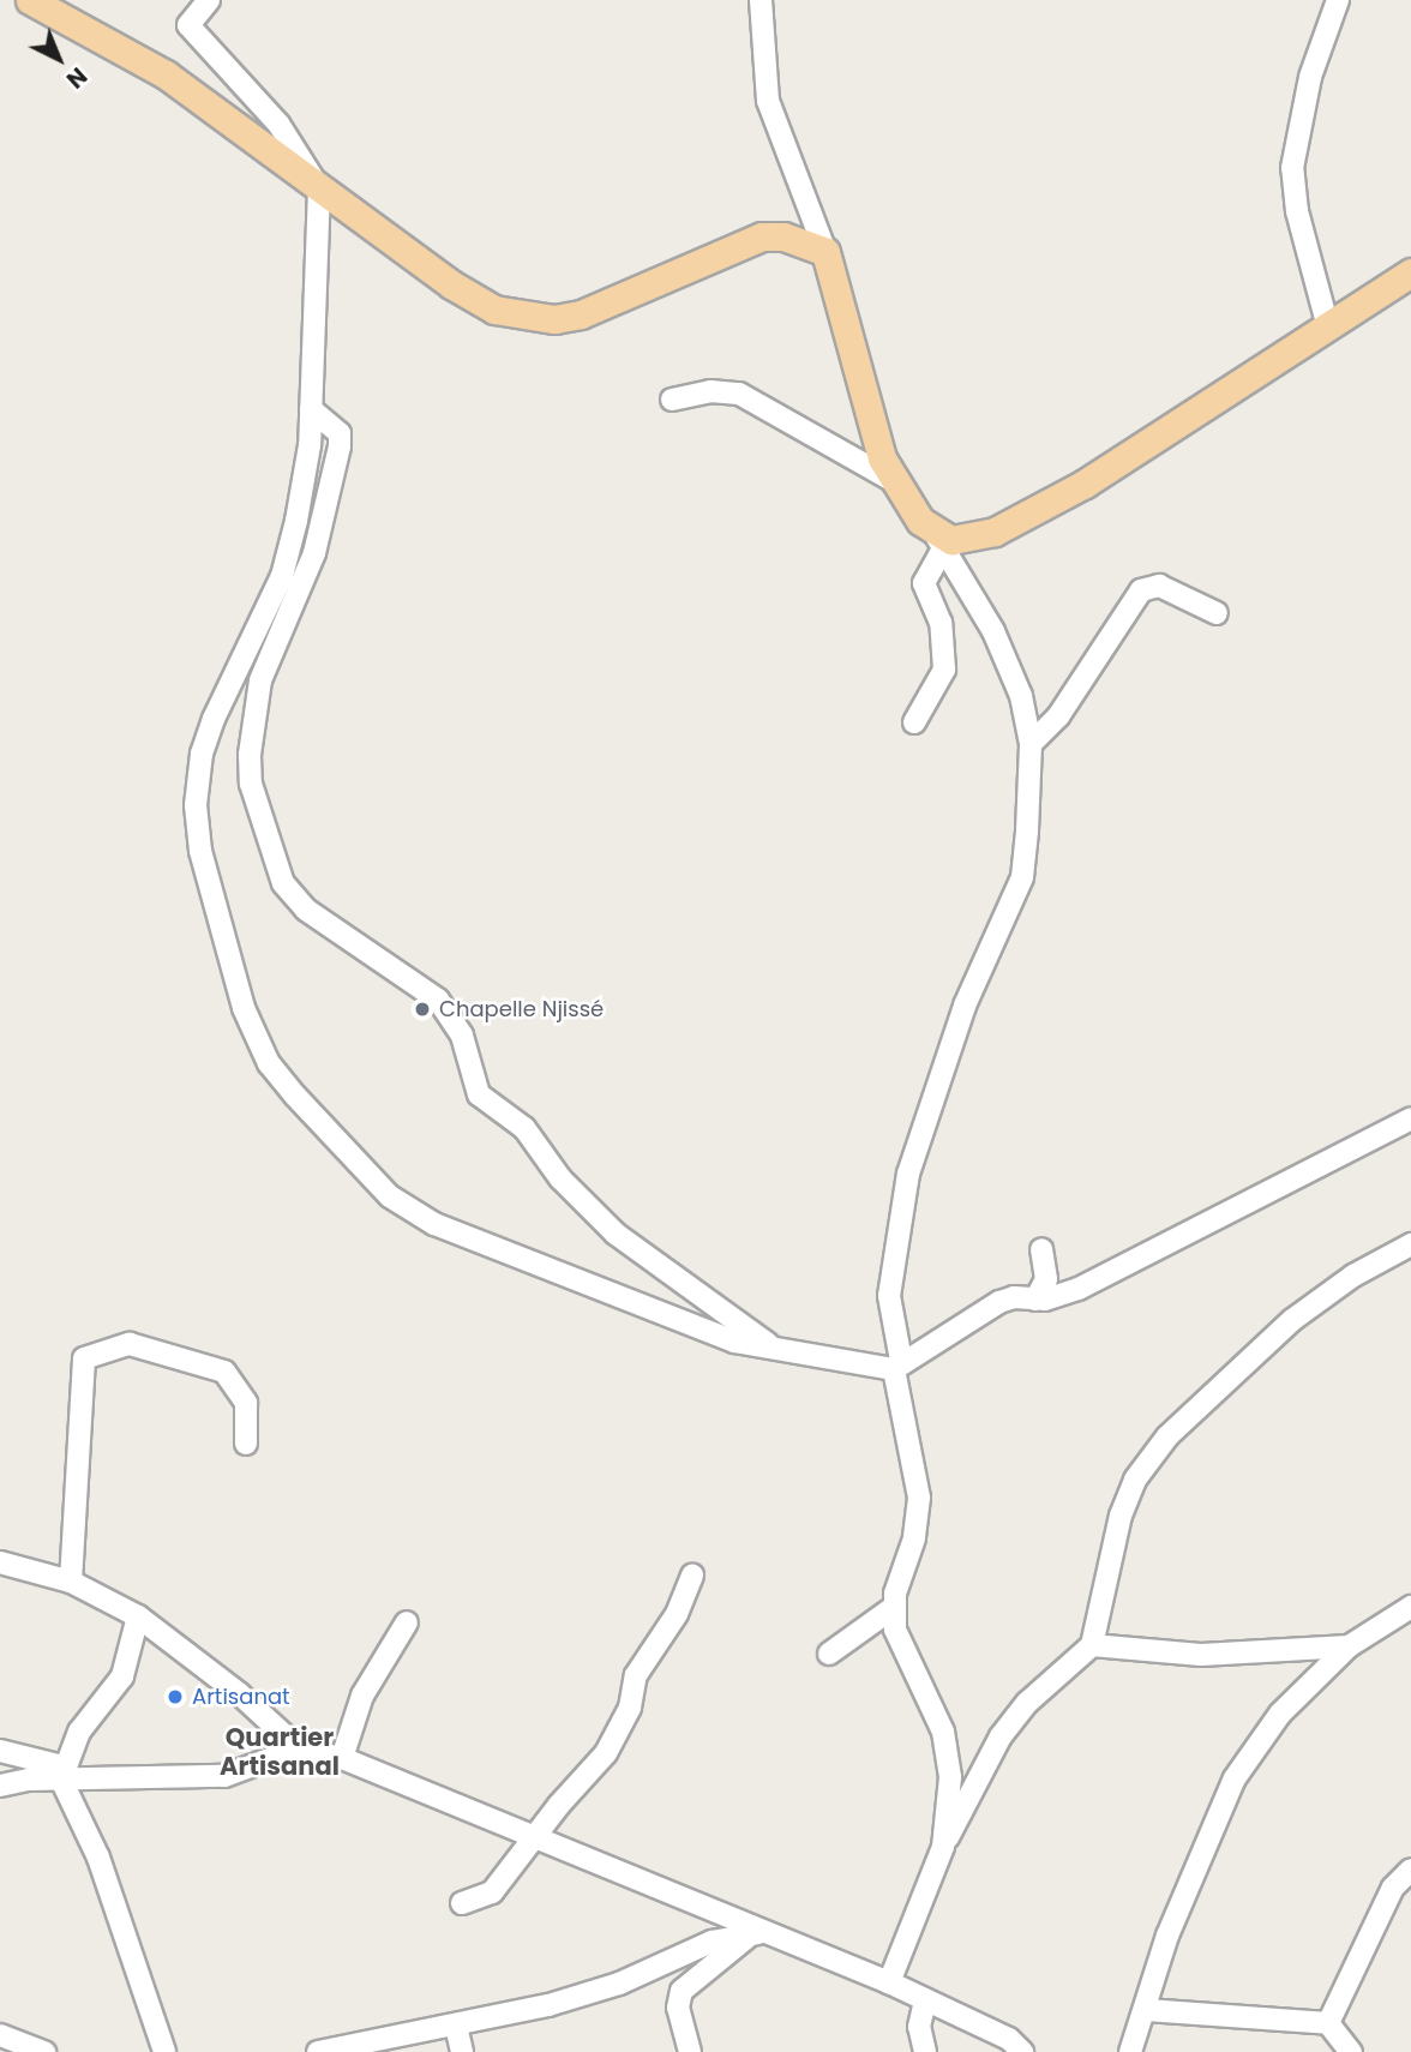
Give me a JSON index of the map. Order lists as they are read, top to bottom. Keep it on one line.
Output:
{"districts":["Quartier Artisanal"],"places":["Chapelle Njissé","Artisanat"],"north":"bottom right"}
